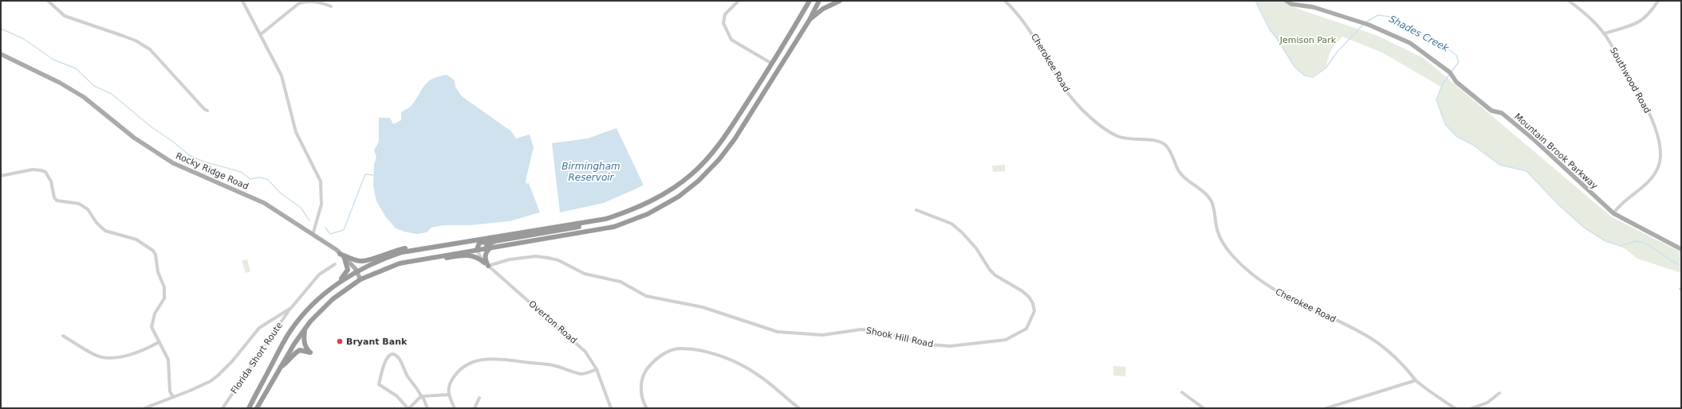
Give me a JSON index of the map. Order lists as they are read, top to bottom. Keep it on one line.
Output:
{"streets":{"main road":["Mountain Brook Parkway","Rocky Ridge Road"],"street":["Cherokee Road","Southwood Road","Overton Road","Shook Hill Road","Florida Short Route"]},"crossings":[["Southwood Road","Mountain Brook Parkway"],["Overton Road","Shook Hill Road"]],"water":["Shades Creek","Birmingham Reservoir"],"parks":["Jemison Park"],"places":["Bryant Bank"]}
